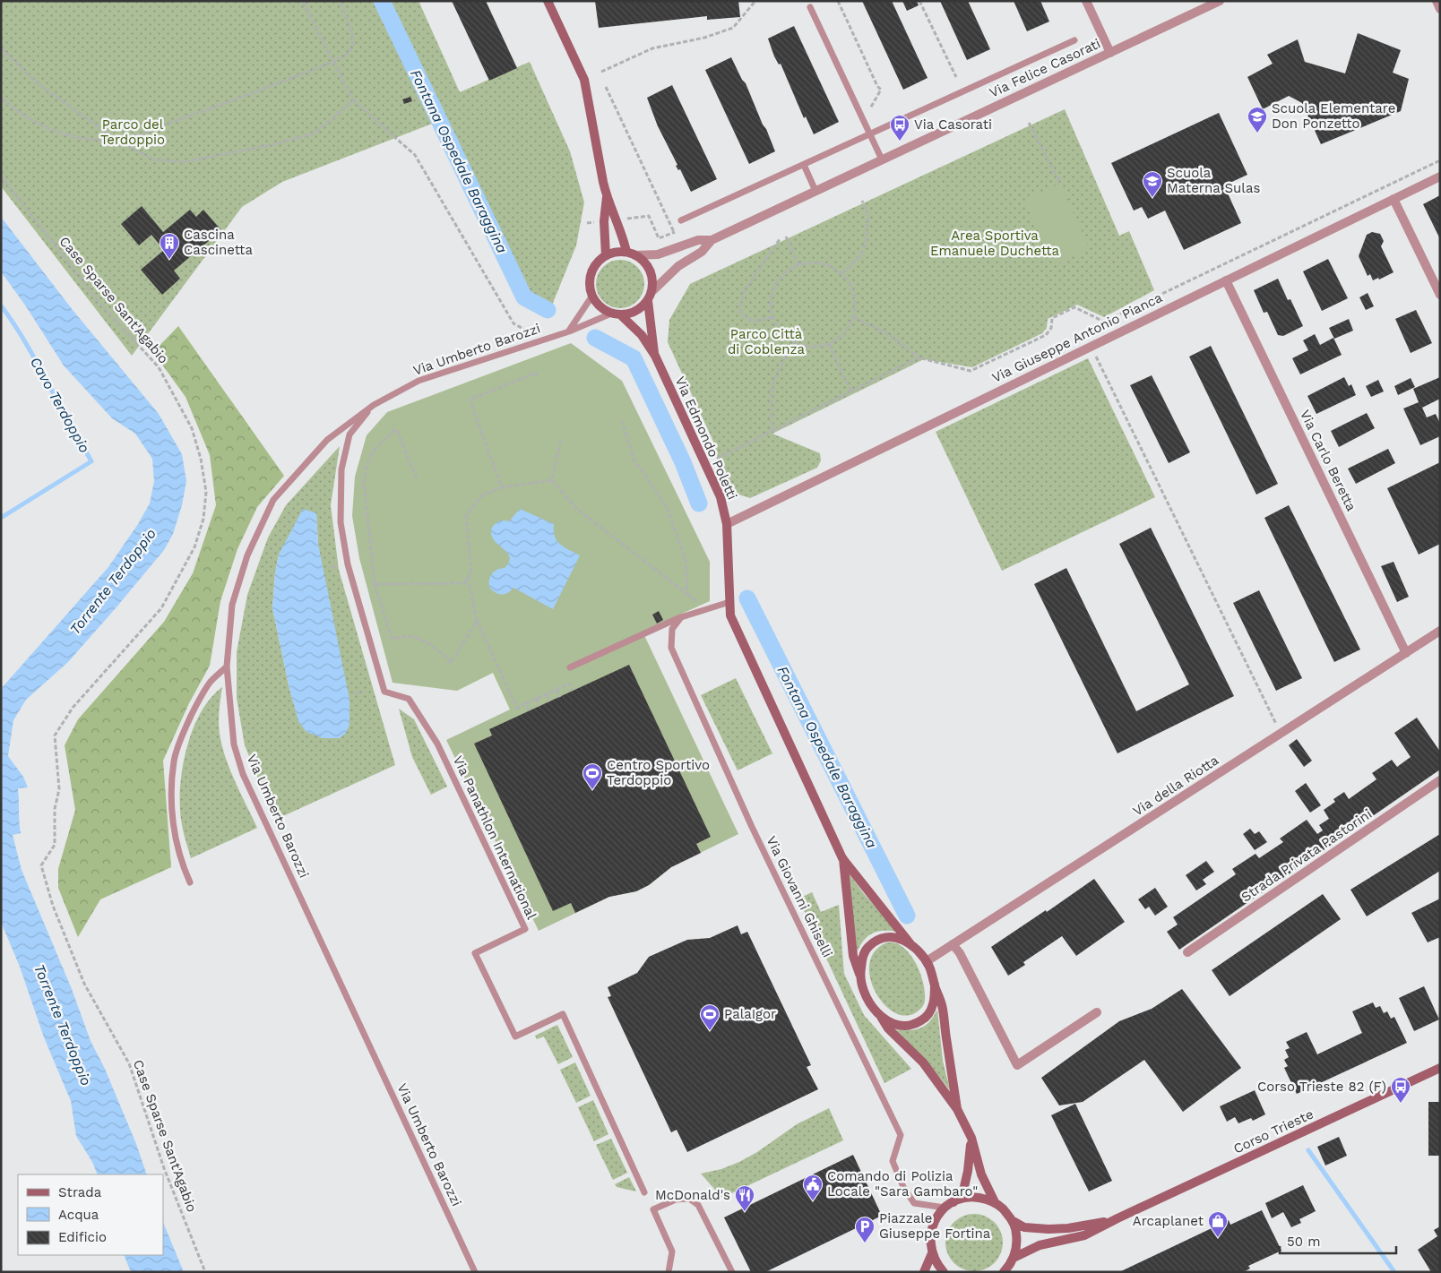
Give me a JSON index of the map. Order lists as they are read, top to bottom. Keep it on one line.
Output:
{"streets":{"street":["Via Felice Casorati","Via Giuseppe Antonio Pianca","Via Edmondo Poletti","Via Carlo Beretta","Via della Riotta","Strada Privata Pastorini","Corso Trieste"],"lane":["Via Umberto Barozzi","Via Panathlon International","Via Giovanni Ghiselli"],"path":["Case Sparse Sant'Agabio"]},"crossings":[["Via Giuseppe Antonio Pianca","Via Edmondo Poletti"],["Via Giuseppe Antonio Pianca","Via Carlo Beretta"],["Via Umberto Barozzi","Via Edmondo Poletti"],["Via Umberto Barozzi","Via Panathlon International"],["Via Edmondo Poletti","Via della Riotta"],["Via Carlo Beretta","Via della Riotta"]],"water":["Fontana Ospedale Baraggina","Cavo Terdoppio","Torrente Terdoppio"],"parks":["Parco del Terdoppio","Area Sportiva Emanuele Duchetta","Parco Città di Coblenza"],"places":{"school or university":["Scuola Elementare Don Ponzetto","Scuola Materna Sulas"],"bus stop":["Via Casorati","Corso Trieste 82 (F)"],"building":["Cascina Cascinetta"],"sports":["Centro Sportivo Terdoppio","PalaIgor"],"public building":["Comando di Polizia Locale \"Sara Gambaro\""],"restaurant":["McDonald's"],"shop":["Arcaplanet"],"parking":["Piazzale Giuseppe Fortina"]},"legend":["Strada","Acqua","Edificio"],"scale_bar":"50 m"}
